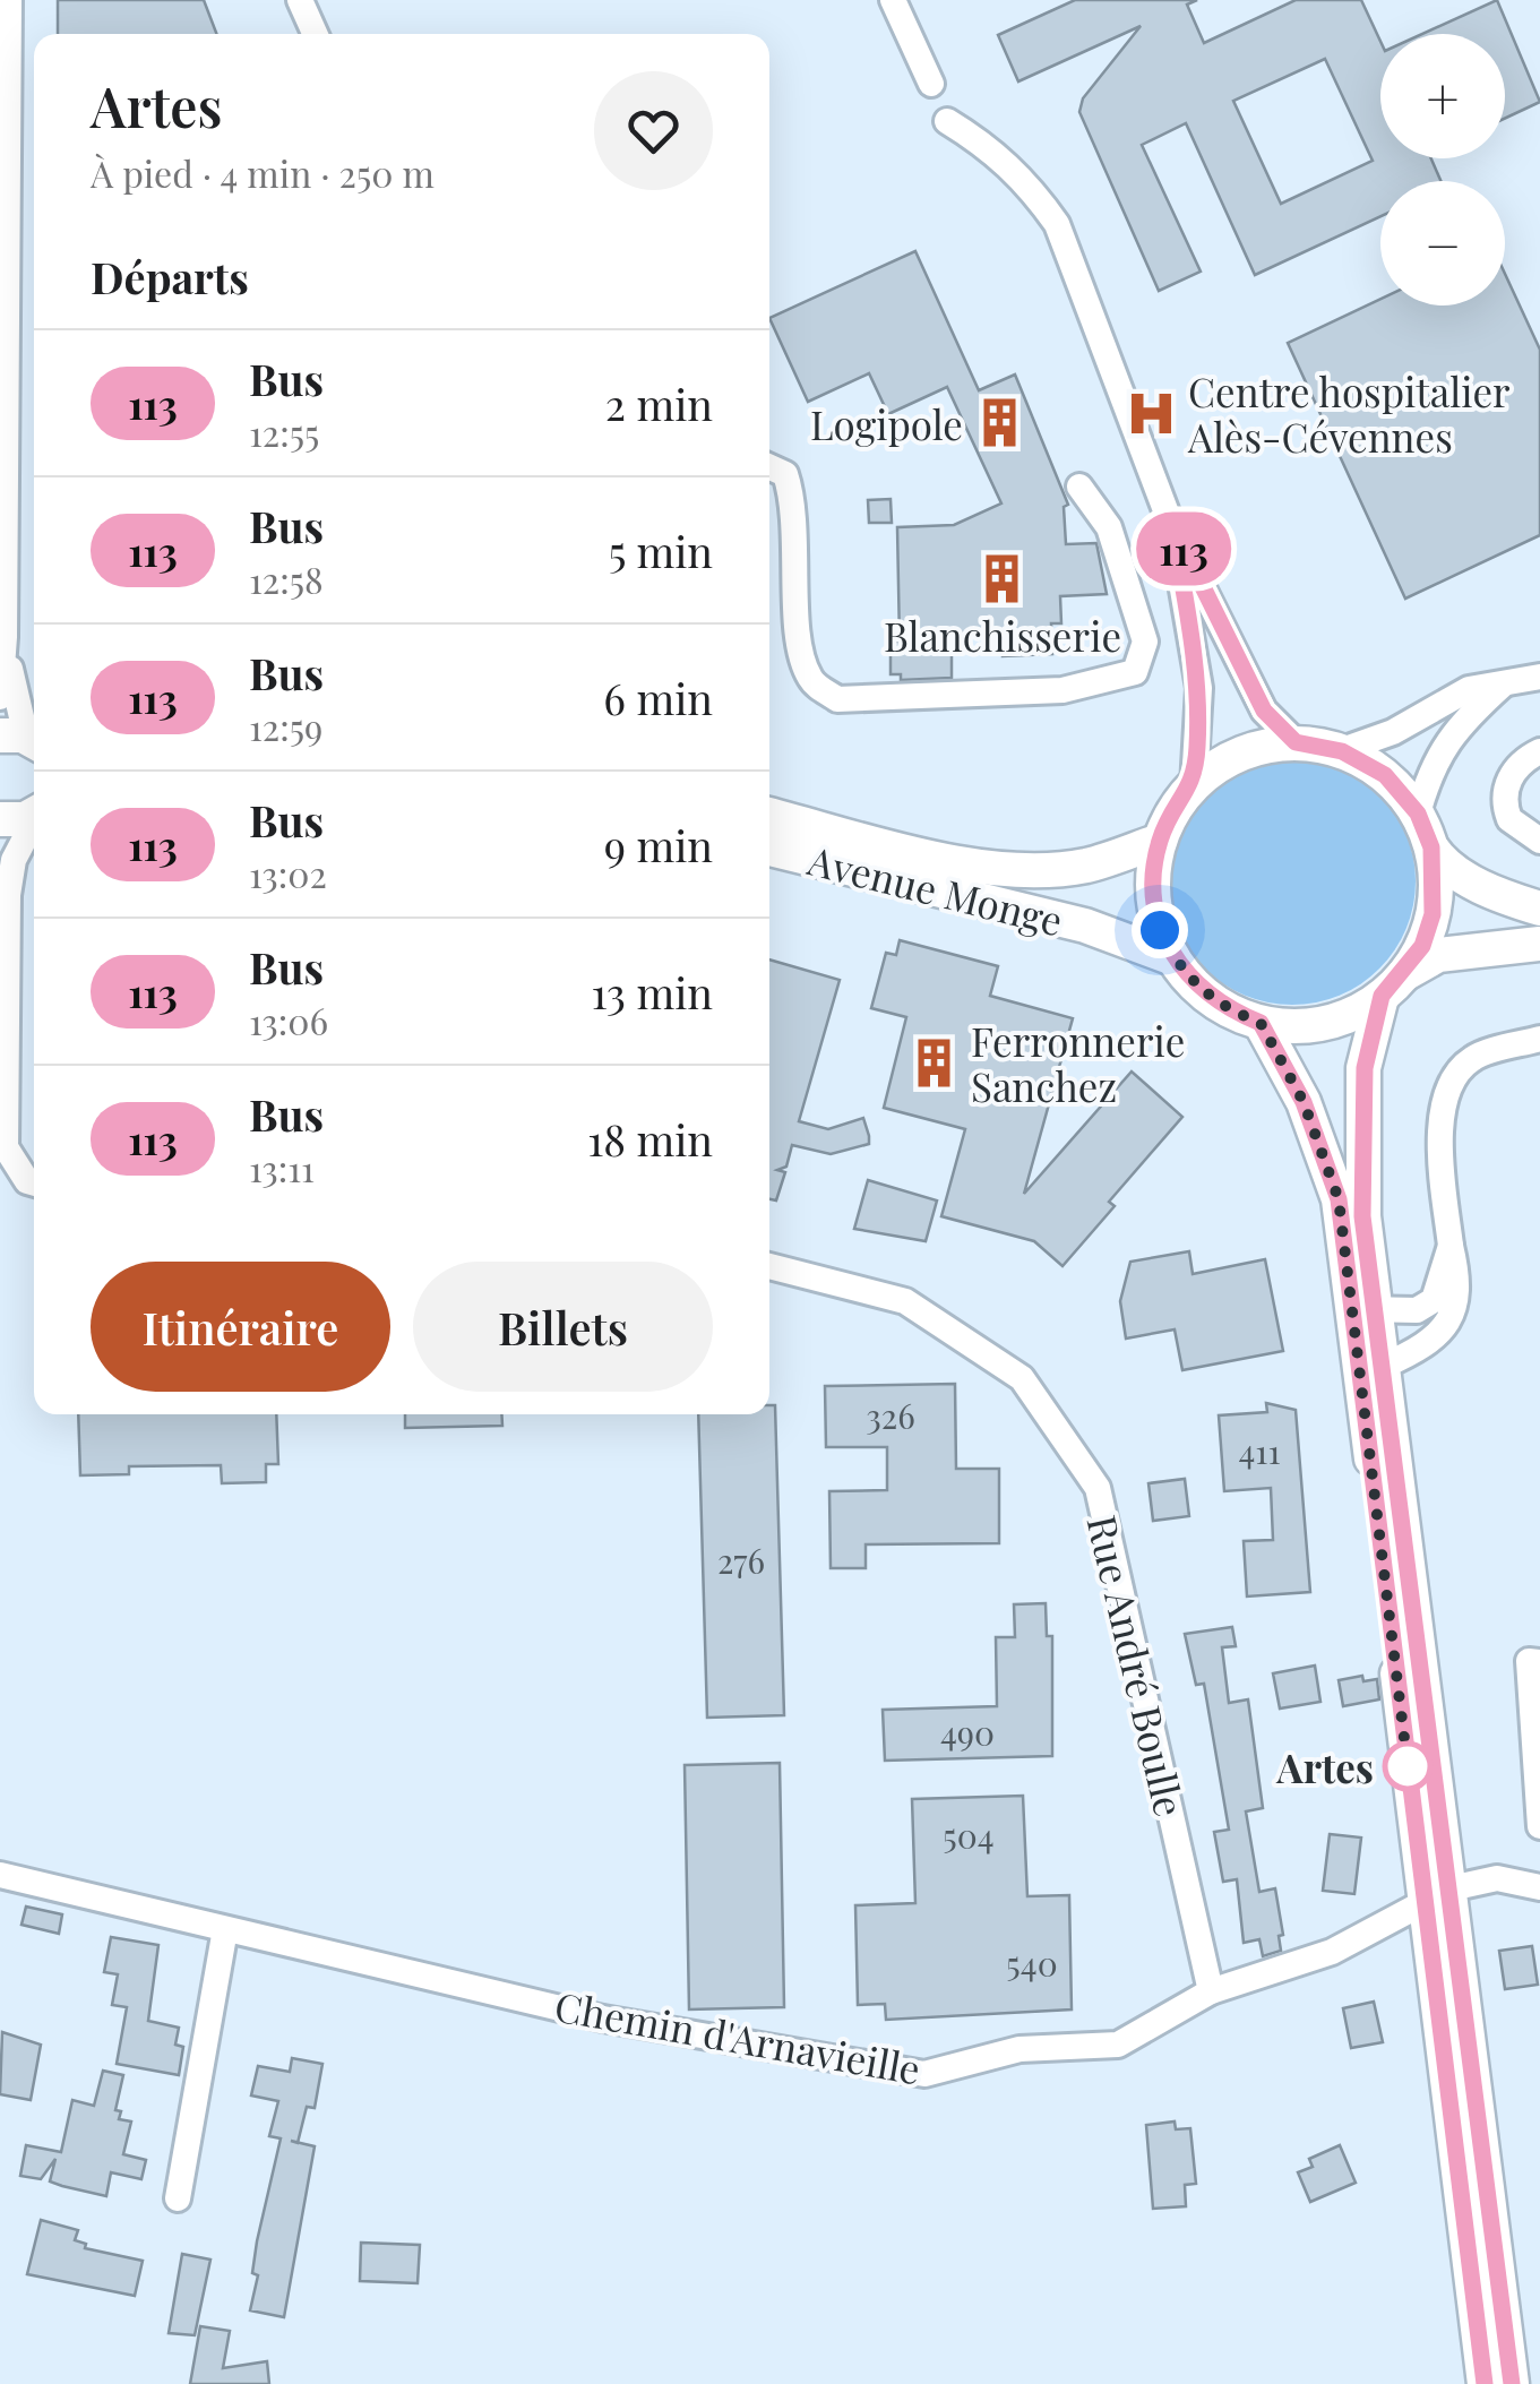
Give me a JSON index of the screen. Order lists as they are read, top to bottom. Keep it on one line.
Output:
{"streets":{"main road":["Avenue Monge"],"street":["Rue André Boulle","Chemin d'Arnavieille"]},"crossings":[["Rue André Boulle","Chemin d'Arnavieille"]],"places":{"hospital":["Centre hospitalier Alès-Cévennes"],"building":["Logipole","Blanchisserie","Ferronnerie Sanchez"],"other":["Artes"]},"lines":["bus line 113"],"house_numbers":["326","411","276","490","504","540"],"page":{"on_map":"113","map_buttons":["+","−"],"heading":[["Artes","À pied · 4 min · 250 m"],"Départs"],"list":[{"mark":"113","name":"Bus","note":"12:55","value":"2 min"},{"mark":"113","name":"Bus","note":"12:58","value":"5 min"},{"mark":"113","name":"Bus","note":"12:59","value":"6 min"},{"mark":"113","name":"Bus","note":"13:02","value":"9 min"},{"mark":"113","name":"Bus","note":"13:06","value":"13 min"},{"mark":"113","name":"Bus","note":"13:11","value":"18 min"}],"buttons":["Itinéraire","Billets"]}}
